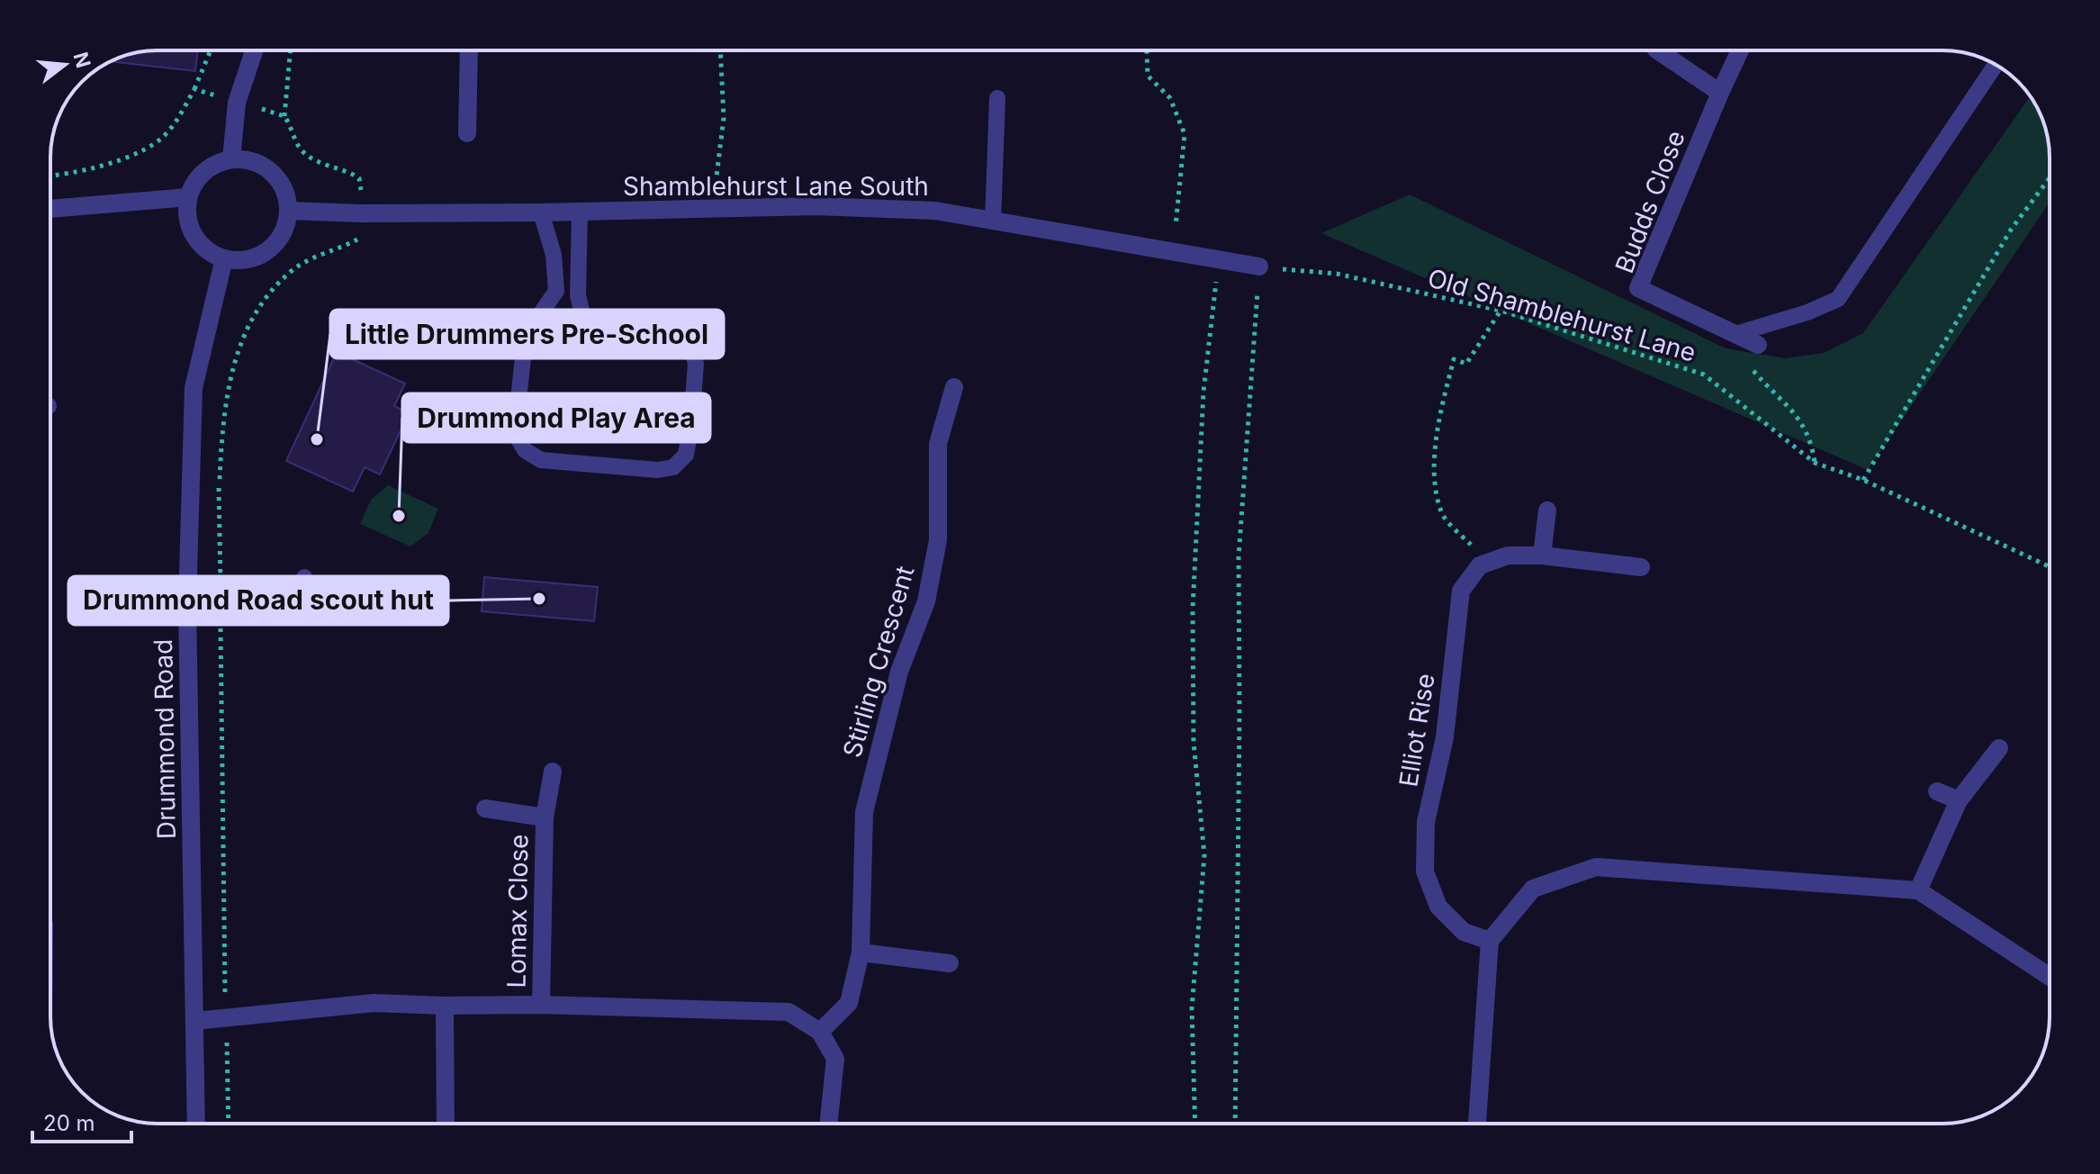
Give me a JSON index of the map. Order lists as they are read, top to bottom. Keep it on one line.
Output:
{"streets":{"street":["Shamblehurst Lane South","Budds Close","Stirling Crescent","Elliot Rise","Drummond Road","Lomax Close"],"path":["Old Shamblehurst Lane"]},"crossings":[["Shamblehurst Lane South","Old Shamblehurst Lane"],["Shamblehurst Lane South","Drummond Road"]],"places":["Little Drummers Pre-School","Drummond Play Area","Drummond Road scout hut"],"scale_bar":"20 m","north":"right"}
